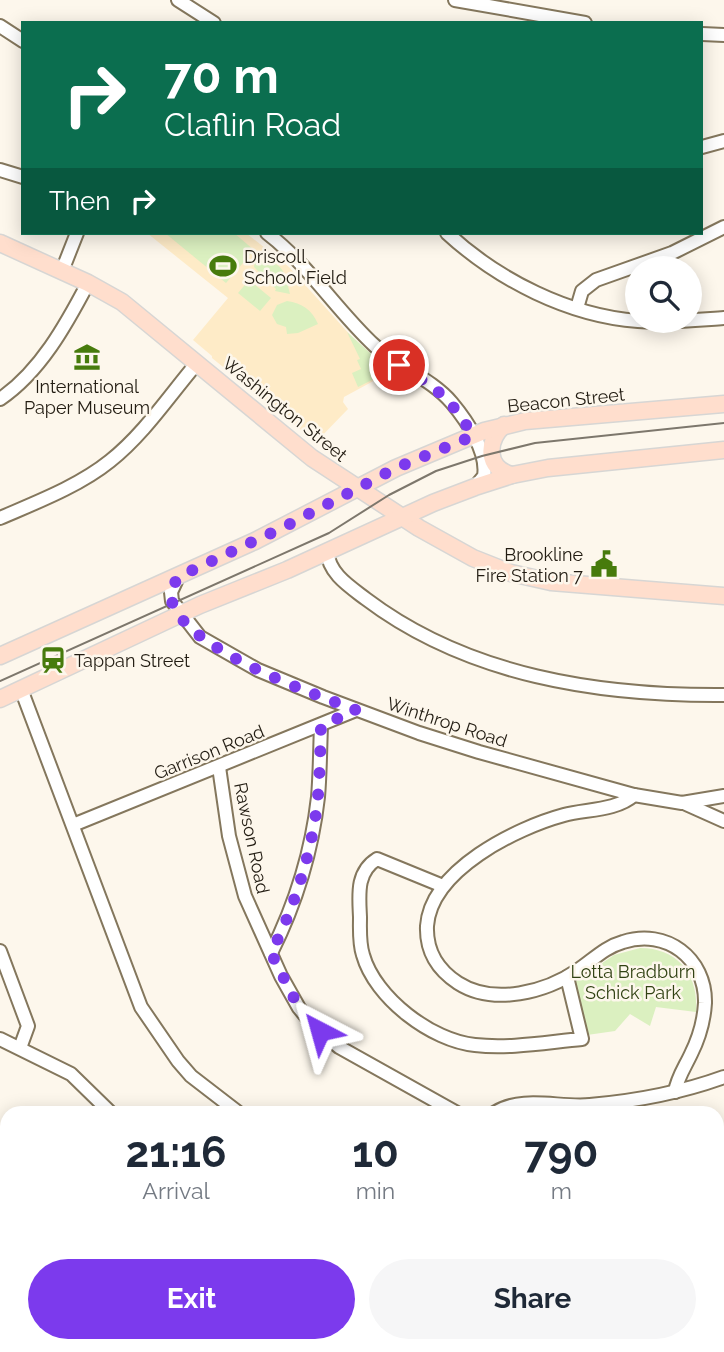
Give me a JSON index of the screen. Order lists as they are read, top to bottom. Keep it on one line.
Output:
{"streets":{"main road":["Beacon Street","Washington Street"],"street":["Winthrop Road","Garrison Road","Rawson Road"]},"crossings":[["Beacon Street","Washington Street"],["Winthrop Road","Garrison Road"],["Garrison Road","Rawson Road"]],"parks":["Lotta Bradburn Schick Park"],"places":{"sports":["Driscoll School Field"],"museum":["International Paper Museum"],"public building":["Brookline Fire Station 7"],"station":["Tappan Street"]},"page":{"turn":["70 m","Claflin Road"],"then":"Then","eta":["21:16","Arrival","10","min","790","m"],"buttons":["Exit","Share"]}}
